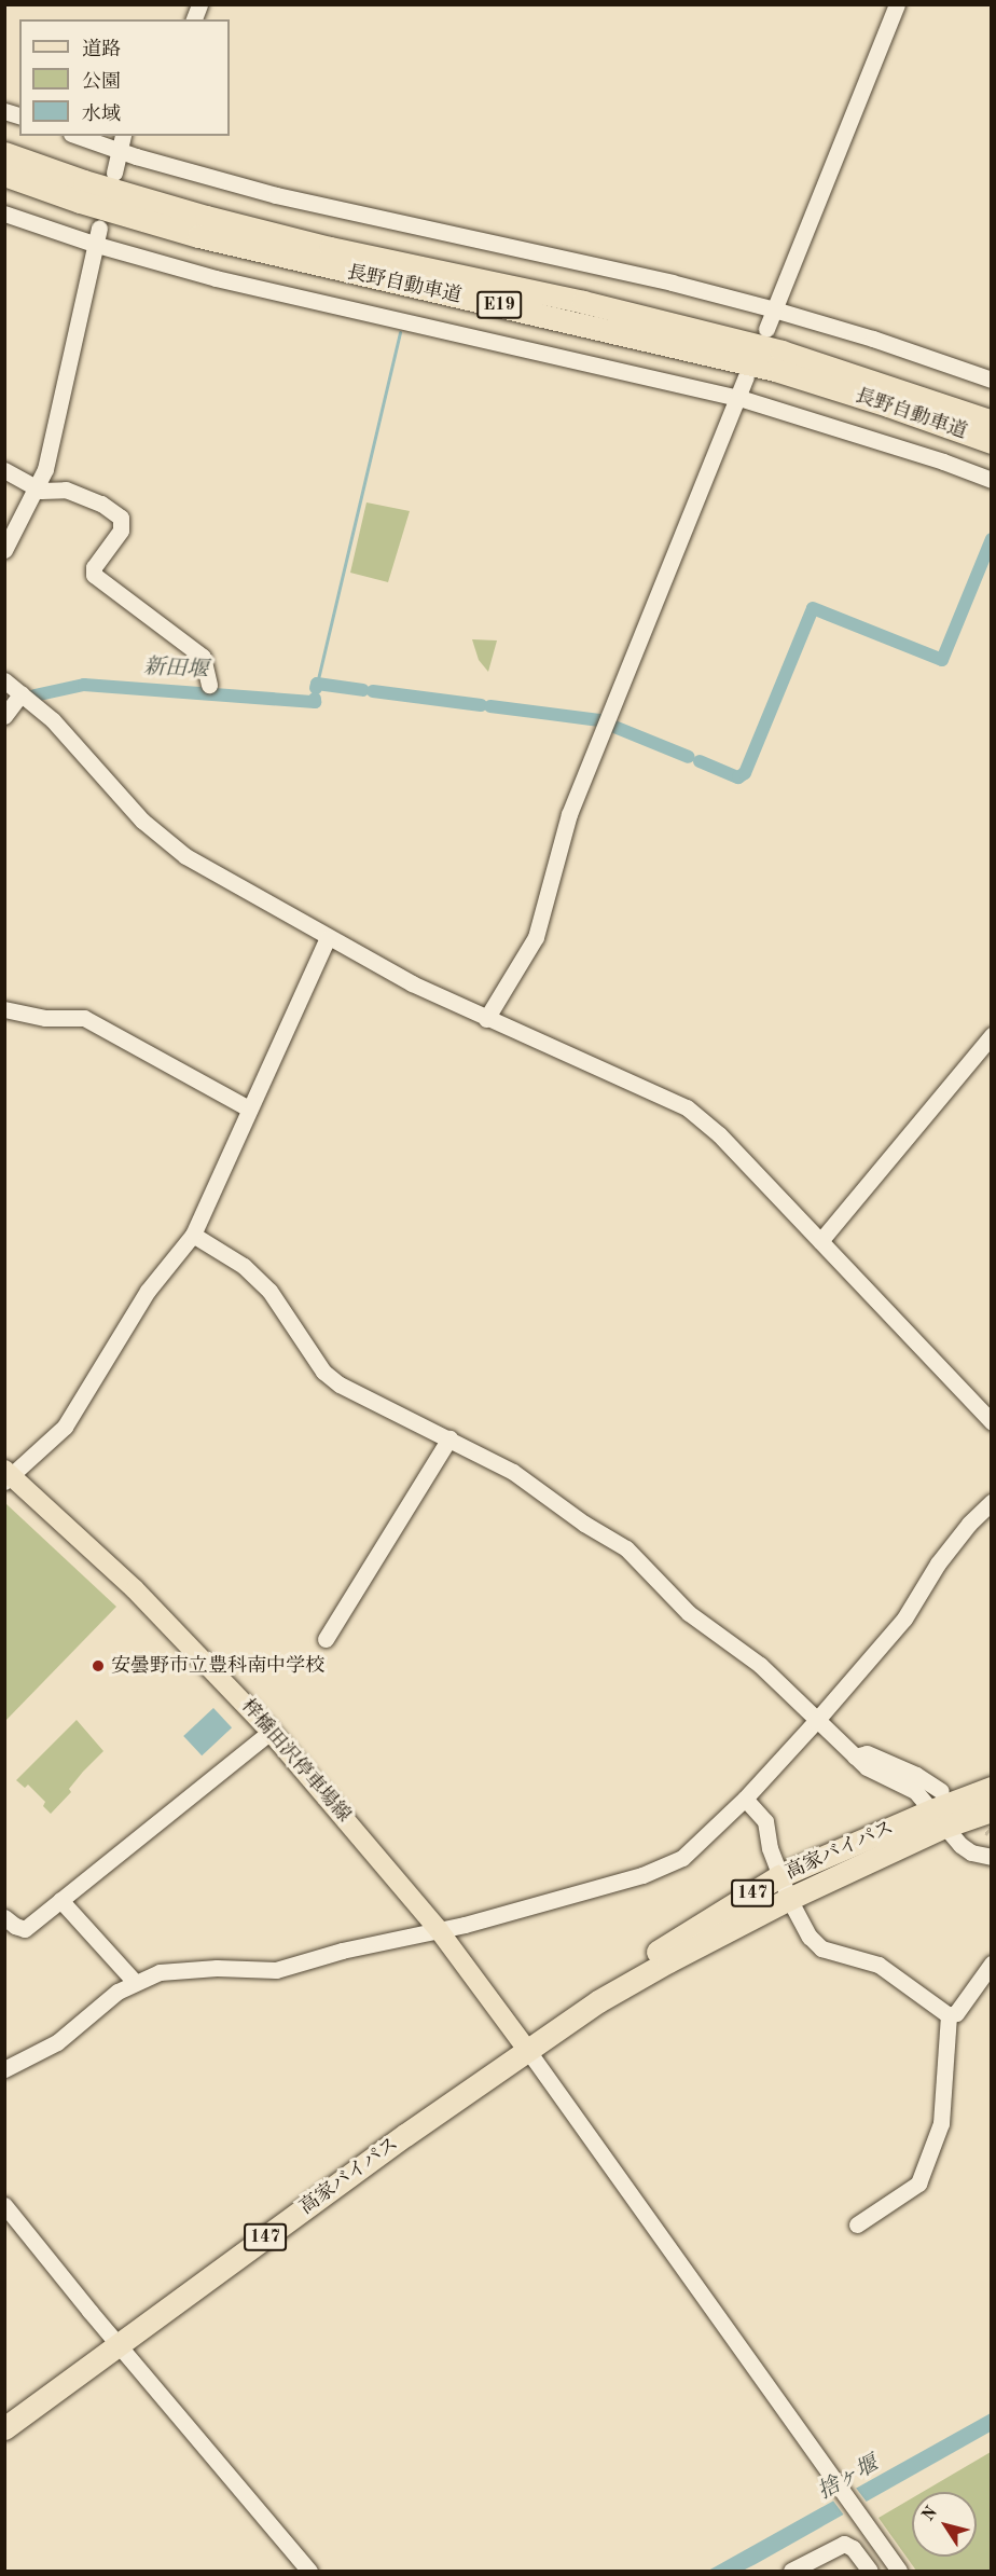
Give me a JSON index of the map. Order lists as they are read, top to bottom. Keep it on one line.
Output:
{"streets":{"highway":["長野自動車道","E19","高家バイパス","147"],"main road":["梓橋田沢停車場線"]},"crossings":[["梓橋田沢停車場線","高家バイパス"]],"water":["新田堰","捨ヶ堰"],"places":["安曇野市立豊科南中学校"],"legend":["道路","公園","水域"],"north":"top left"}
